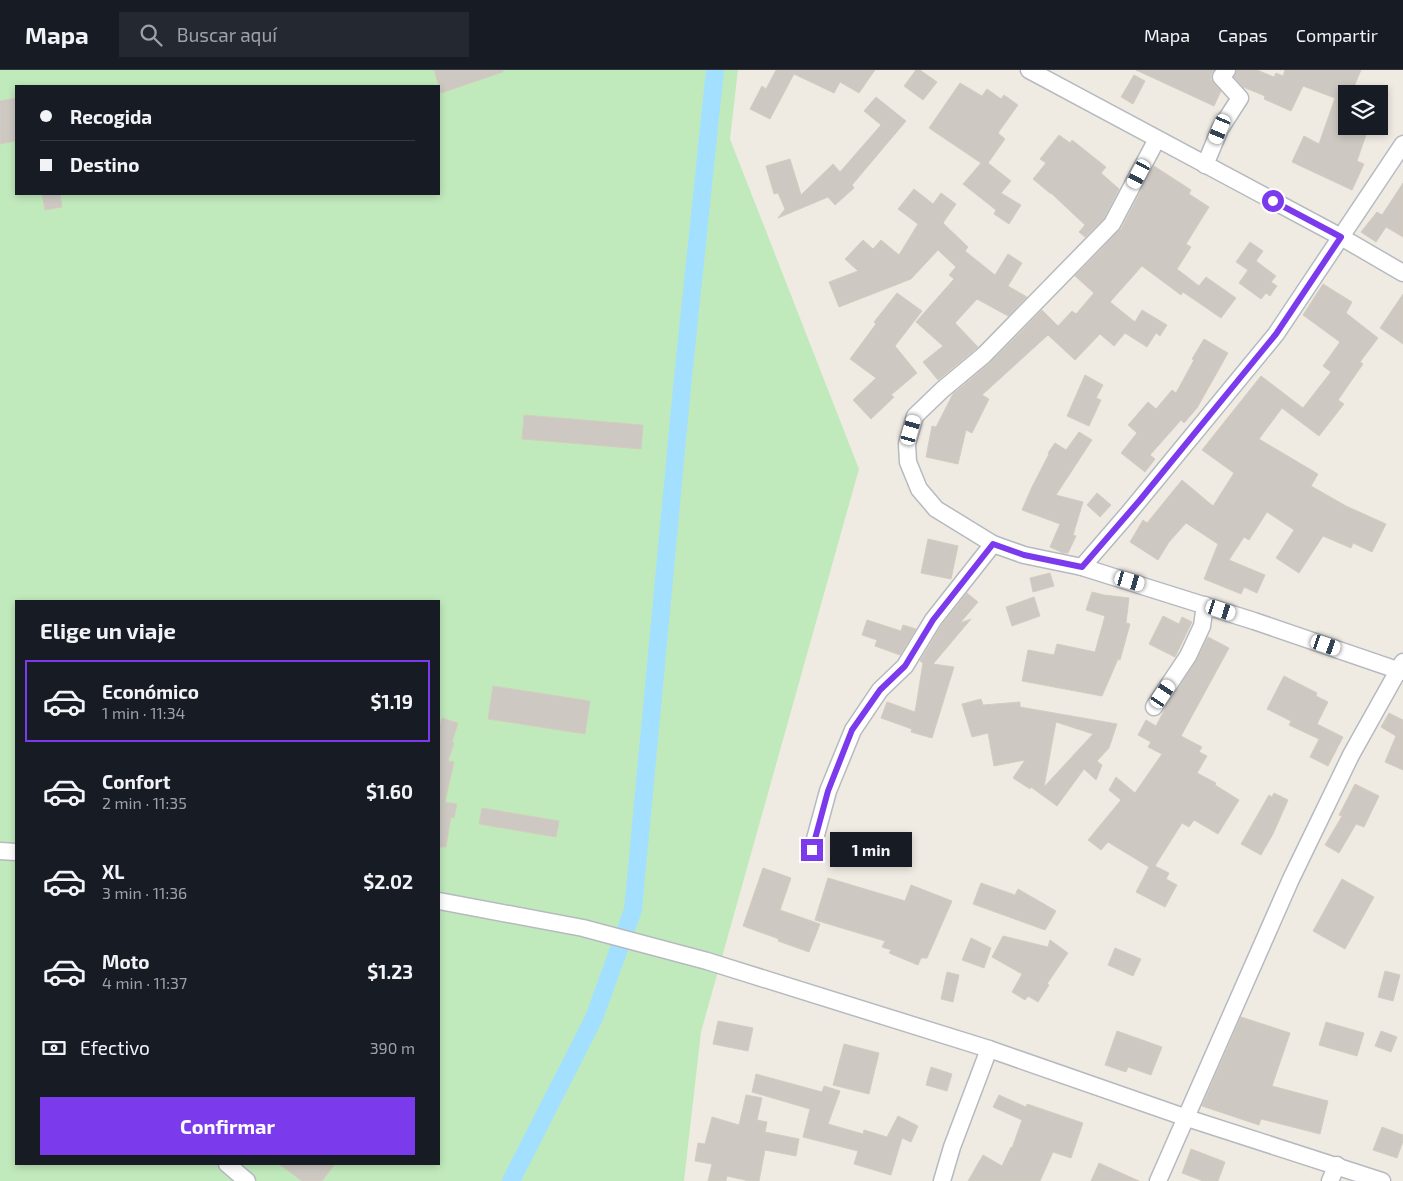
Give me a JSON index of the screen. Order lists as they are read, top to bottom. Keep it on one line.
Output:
{"page":{"header":"Mapa","search":"Buscar aquí","nav":["Mapa","Capas","Compartir"],"banner":["Recogida","Destino"],"heading":"Elige un viaje","list":[{"name":"Económico","note":"1 min · 11:34","value":"$1.19"},{"name":"Confort","note":"2 min · 11:35","value":"$1.60"},{"name":"XL","note":"3 min · 11:36","value":"$2.02"},{"name":"Moto","note":"4 min · 11:37","value":"$1.23"}],"bubble":"1 min","pay":["Efectivo","390 m"],"buttons":"Confirmar"}}
